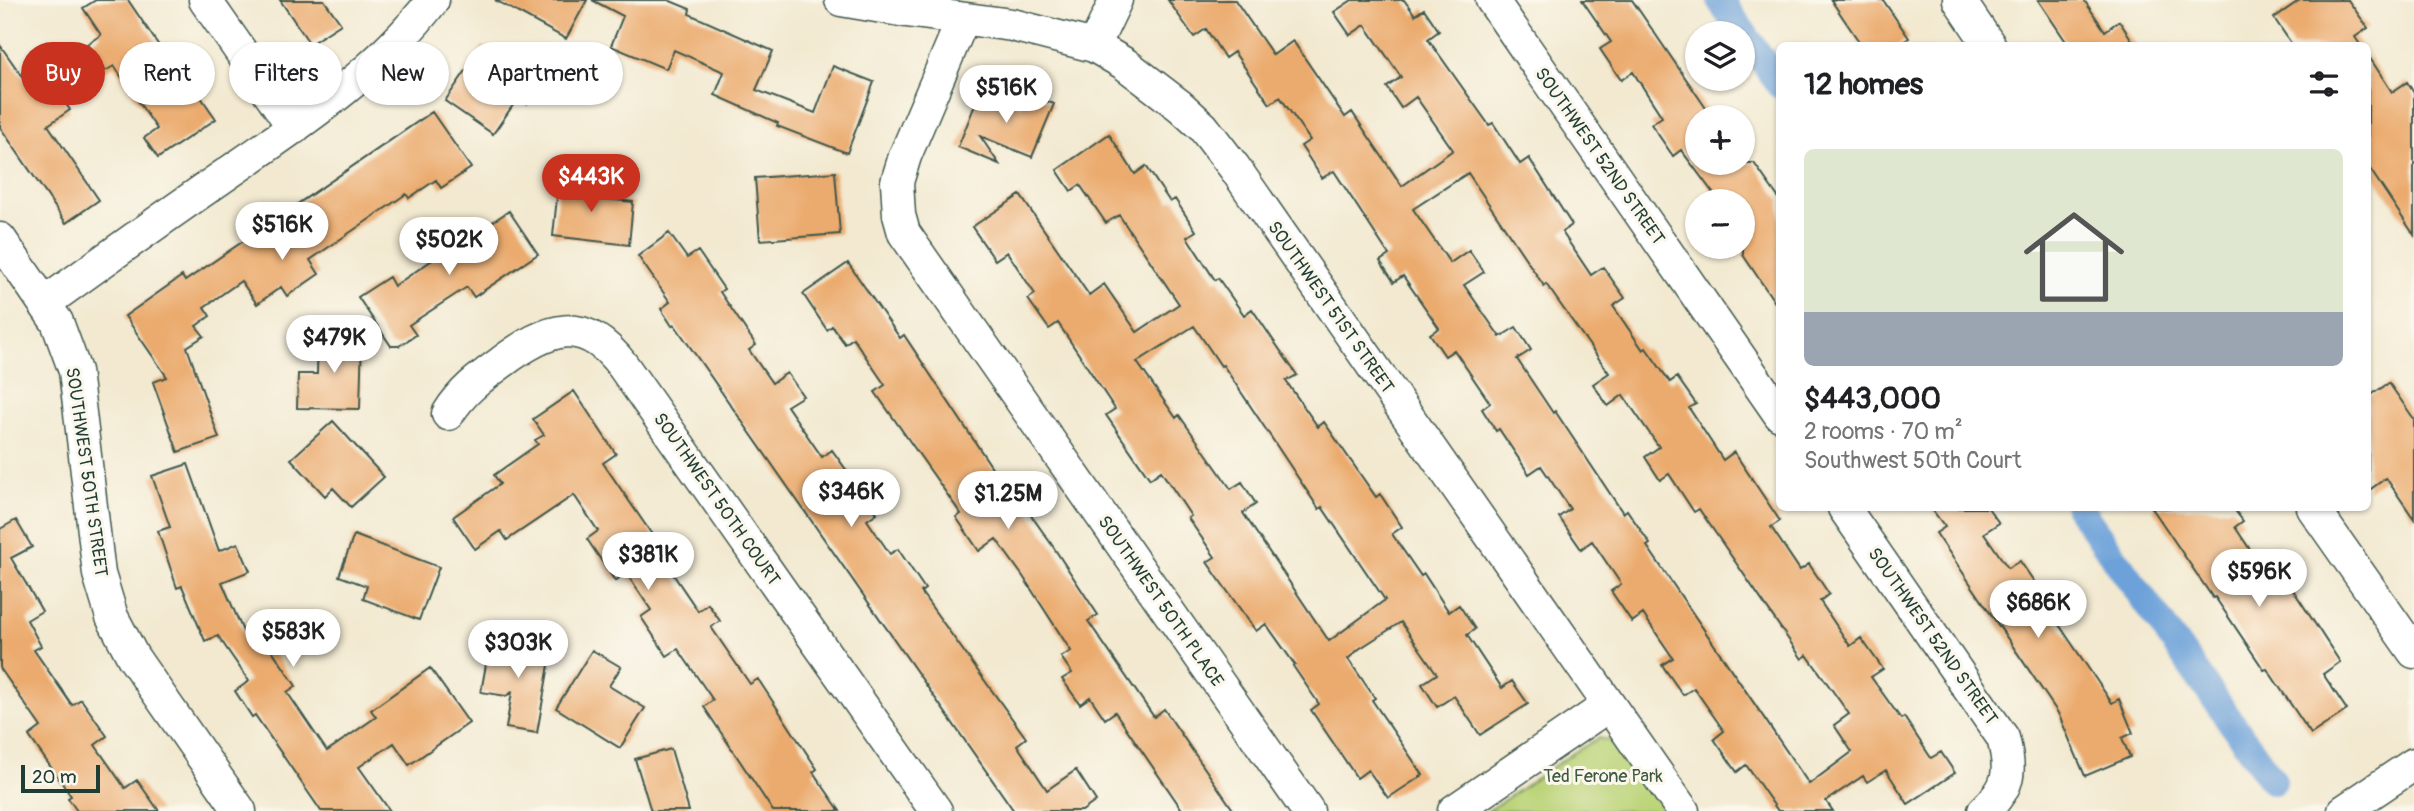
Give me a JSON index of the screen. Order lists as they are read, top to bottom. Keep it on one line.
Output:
{"streets":{"street":["SOUTHWEST 52ND STREET","SOUTHWEST 51ST STREET","SOUTHWEST 50TH STREET","SOUTHWEST 50TH COURT","SOUTHWEST 50TH PLACE"]},"crossings":[["SOUTHWEST 51ST STREET","SOUTHWEST 50TH PLACE"]],"parks":["Ted Ferone Park"],"scale_bar":"20 m","page":{"map_buttons":["+","−"],"chip":["Buy","Rent","Filters","New","Apartment"],"heading":"12 homes","price":["$516K","$443K","$516K","$502K","$479K","$346K","$1.25M","$381K","$596K","$686K","$583K","$303K"],"list":[{"name":"$443,000","note":"2 rooms · 70 m² · Southwest 50th Court"}],"scale":"20 m"}}
